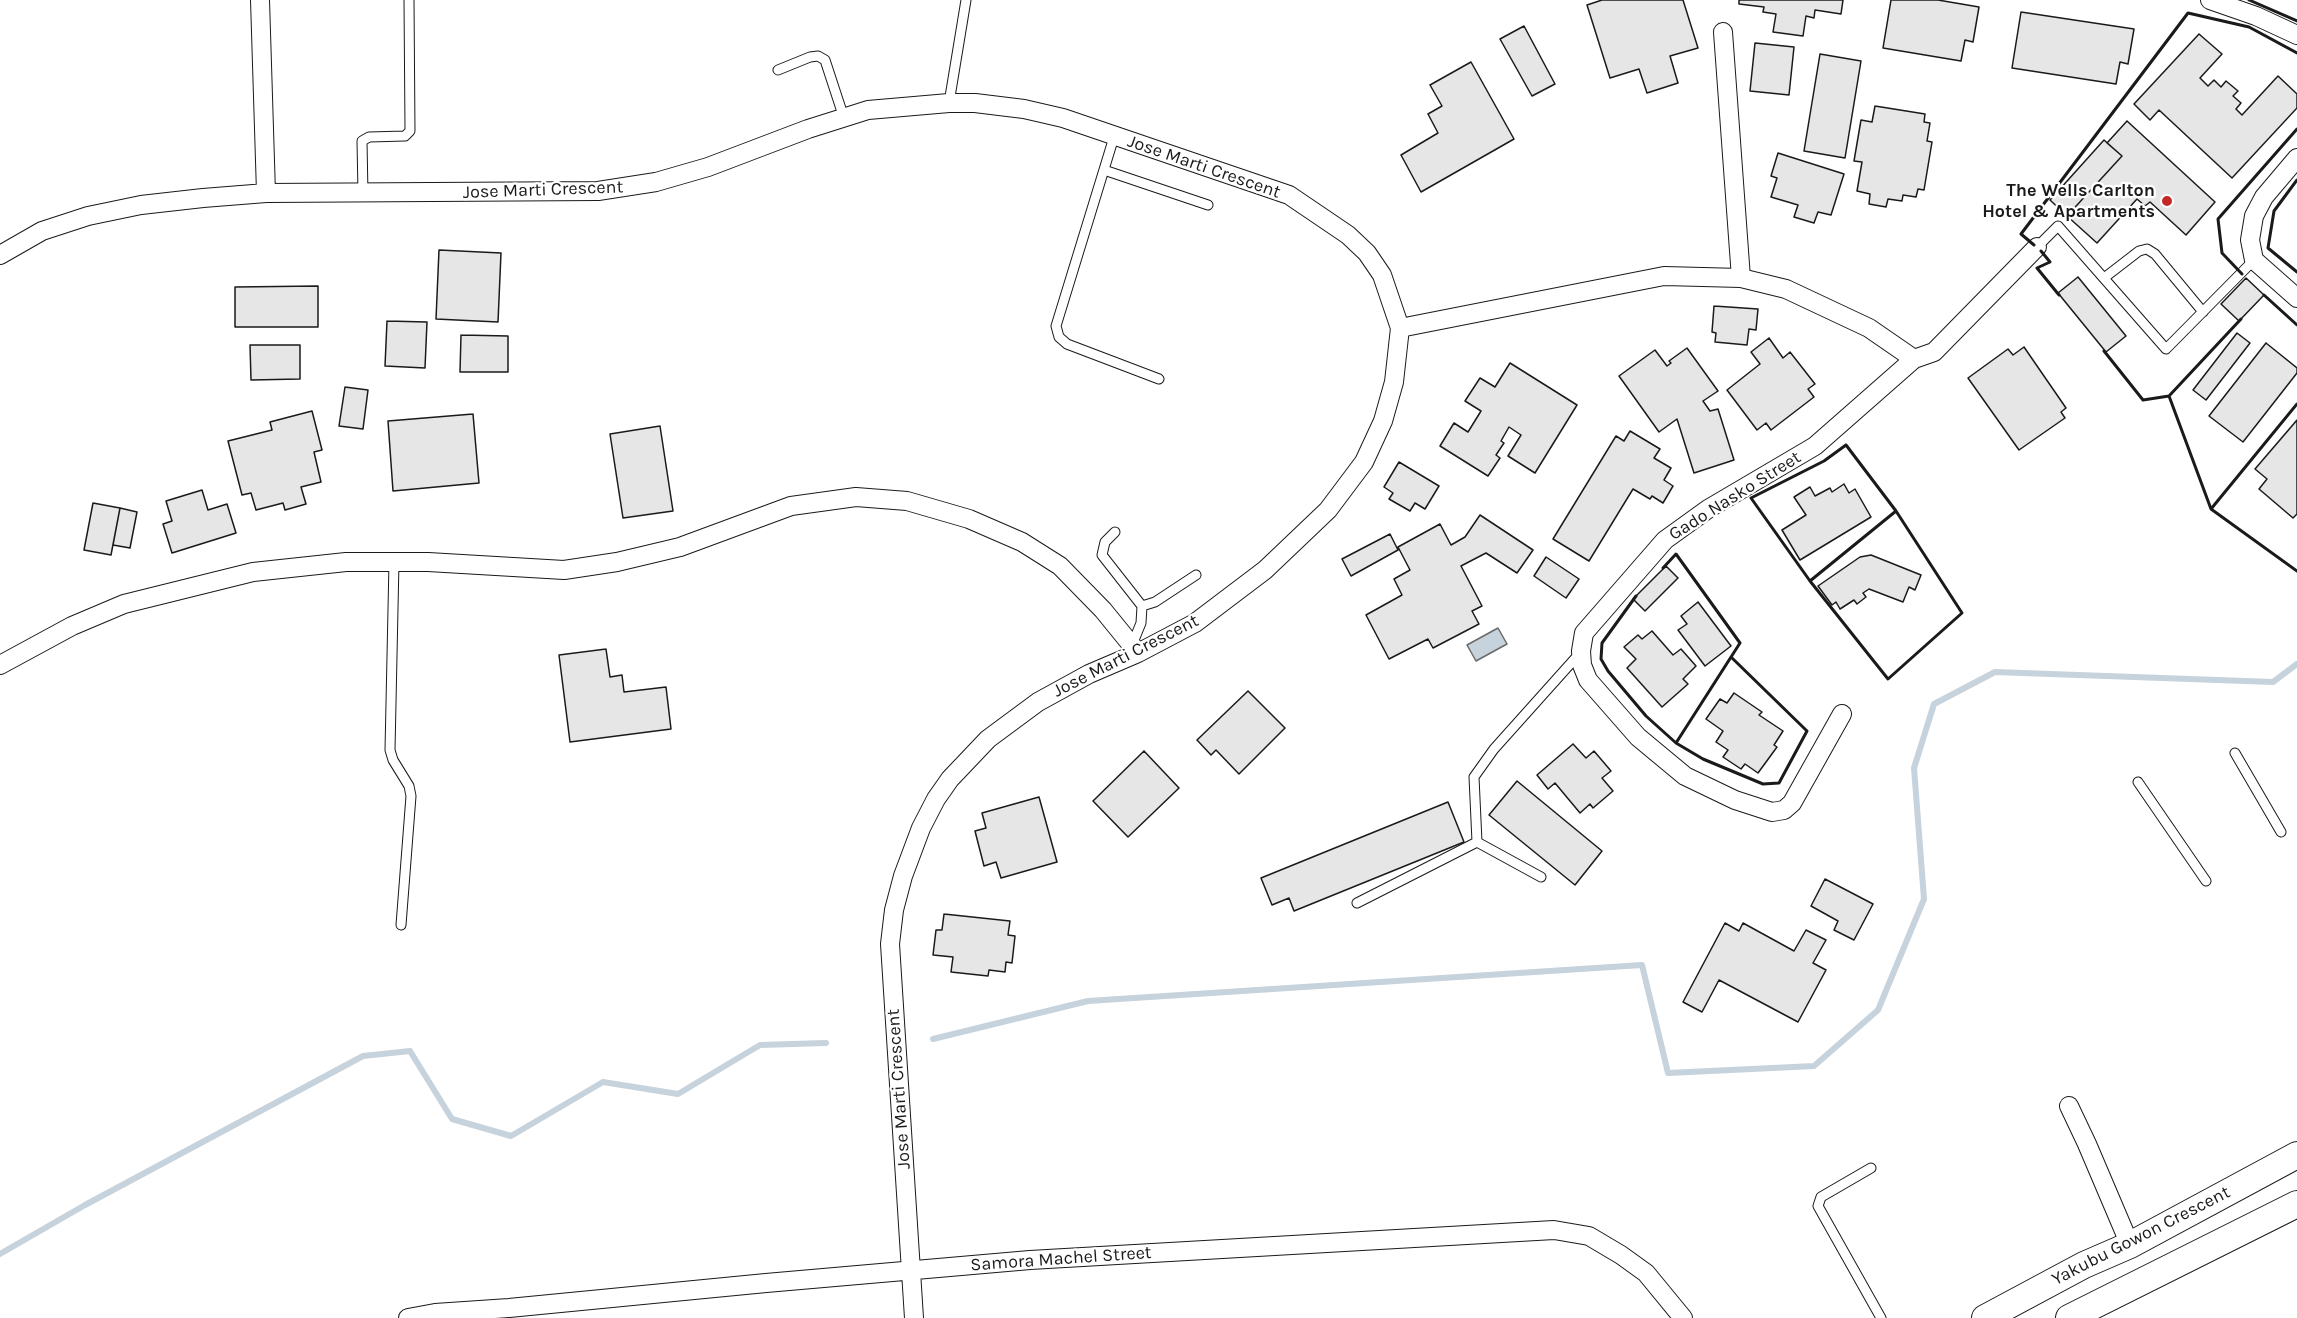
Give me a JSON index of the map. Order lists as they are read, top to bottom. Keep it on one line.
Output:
{"streets":{"main road":["Yakubu Gowon Crescent"],"street":["Jose Marti Crescent","Gado Nasko Street","Samora Machel Street"]},"crossings":[["Jose Marti Crescent","Samora Machel Street"]],"places":["The Wells Carlton Hotel & Apartments"]}
